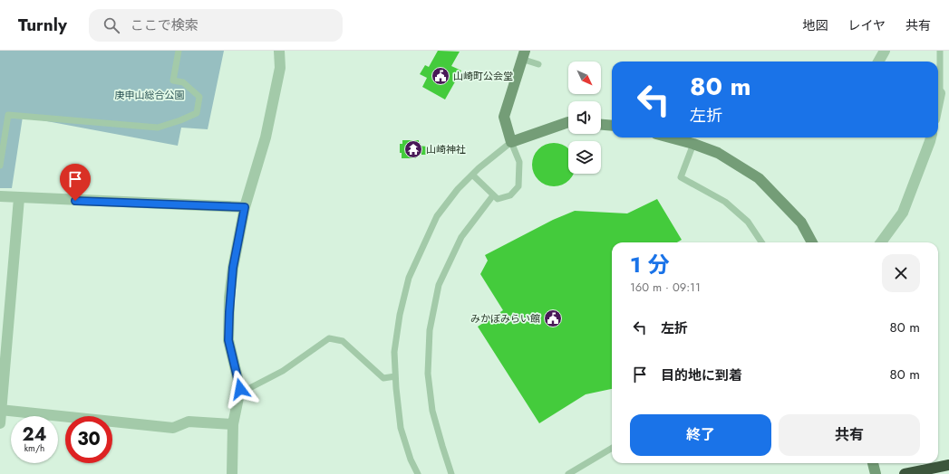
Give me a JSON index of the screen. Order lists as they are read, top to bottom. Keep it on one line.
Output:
{"parks":["庚申山総合公園"],"places":{"public building":["山崎町公会堂","みかぼみらい館"],"temple":["山崎神社"]},"north":"bottom right","page":{"header":"Turnly","search":"ここで検索","nav":["地図","レイヤ","共有"],"turn":["80 m","左折"],"heading":["1 分","160 m · 09:11"],"list":[{"name":"左折","value":"80 m"},{"name":"目的地に到着","value":"80 m"}],"buttons":["終了","共有"],"speed":"24 km/h","limit":"30"}}
